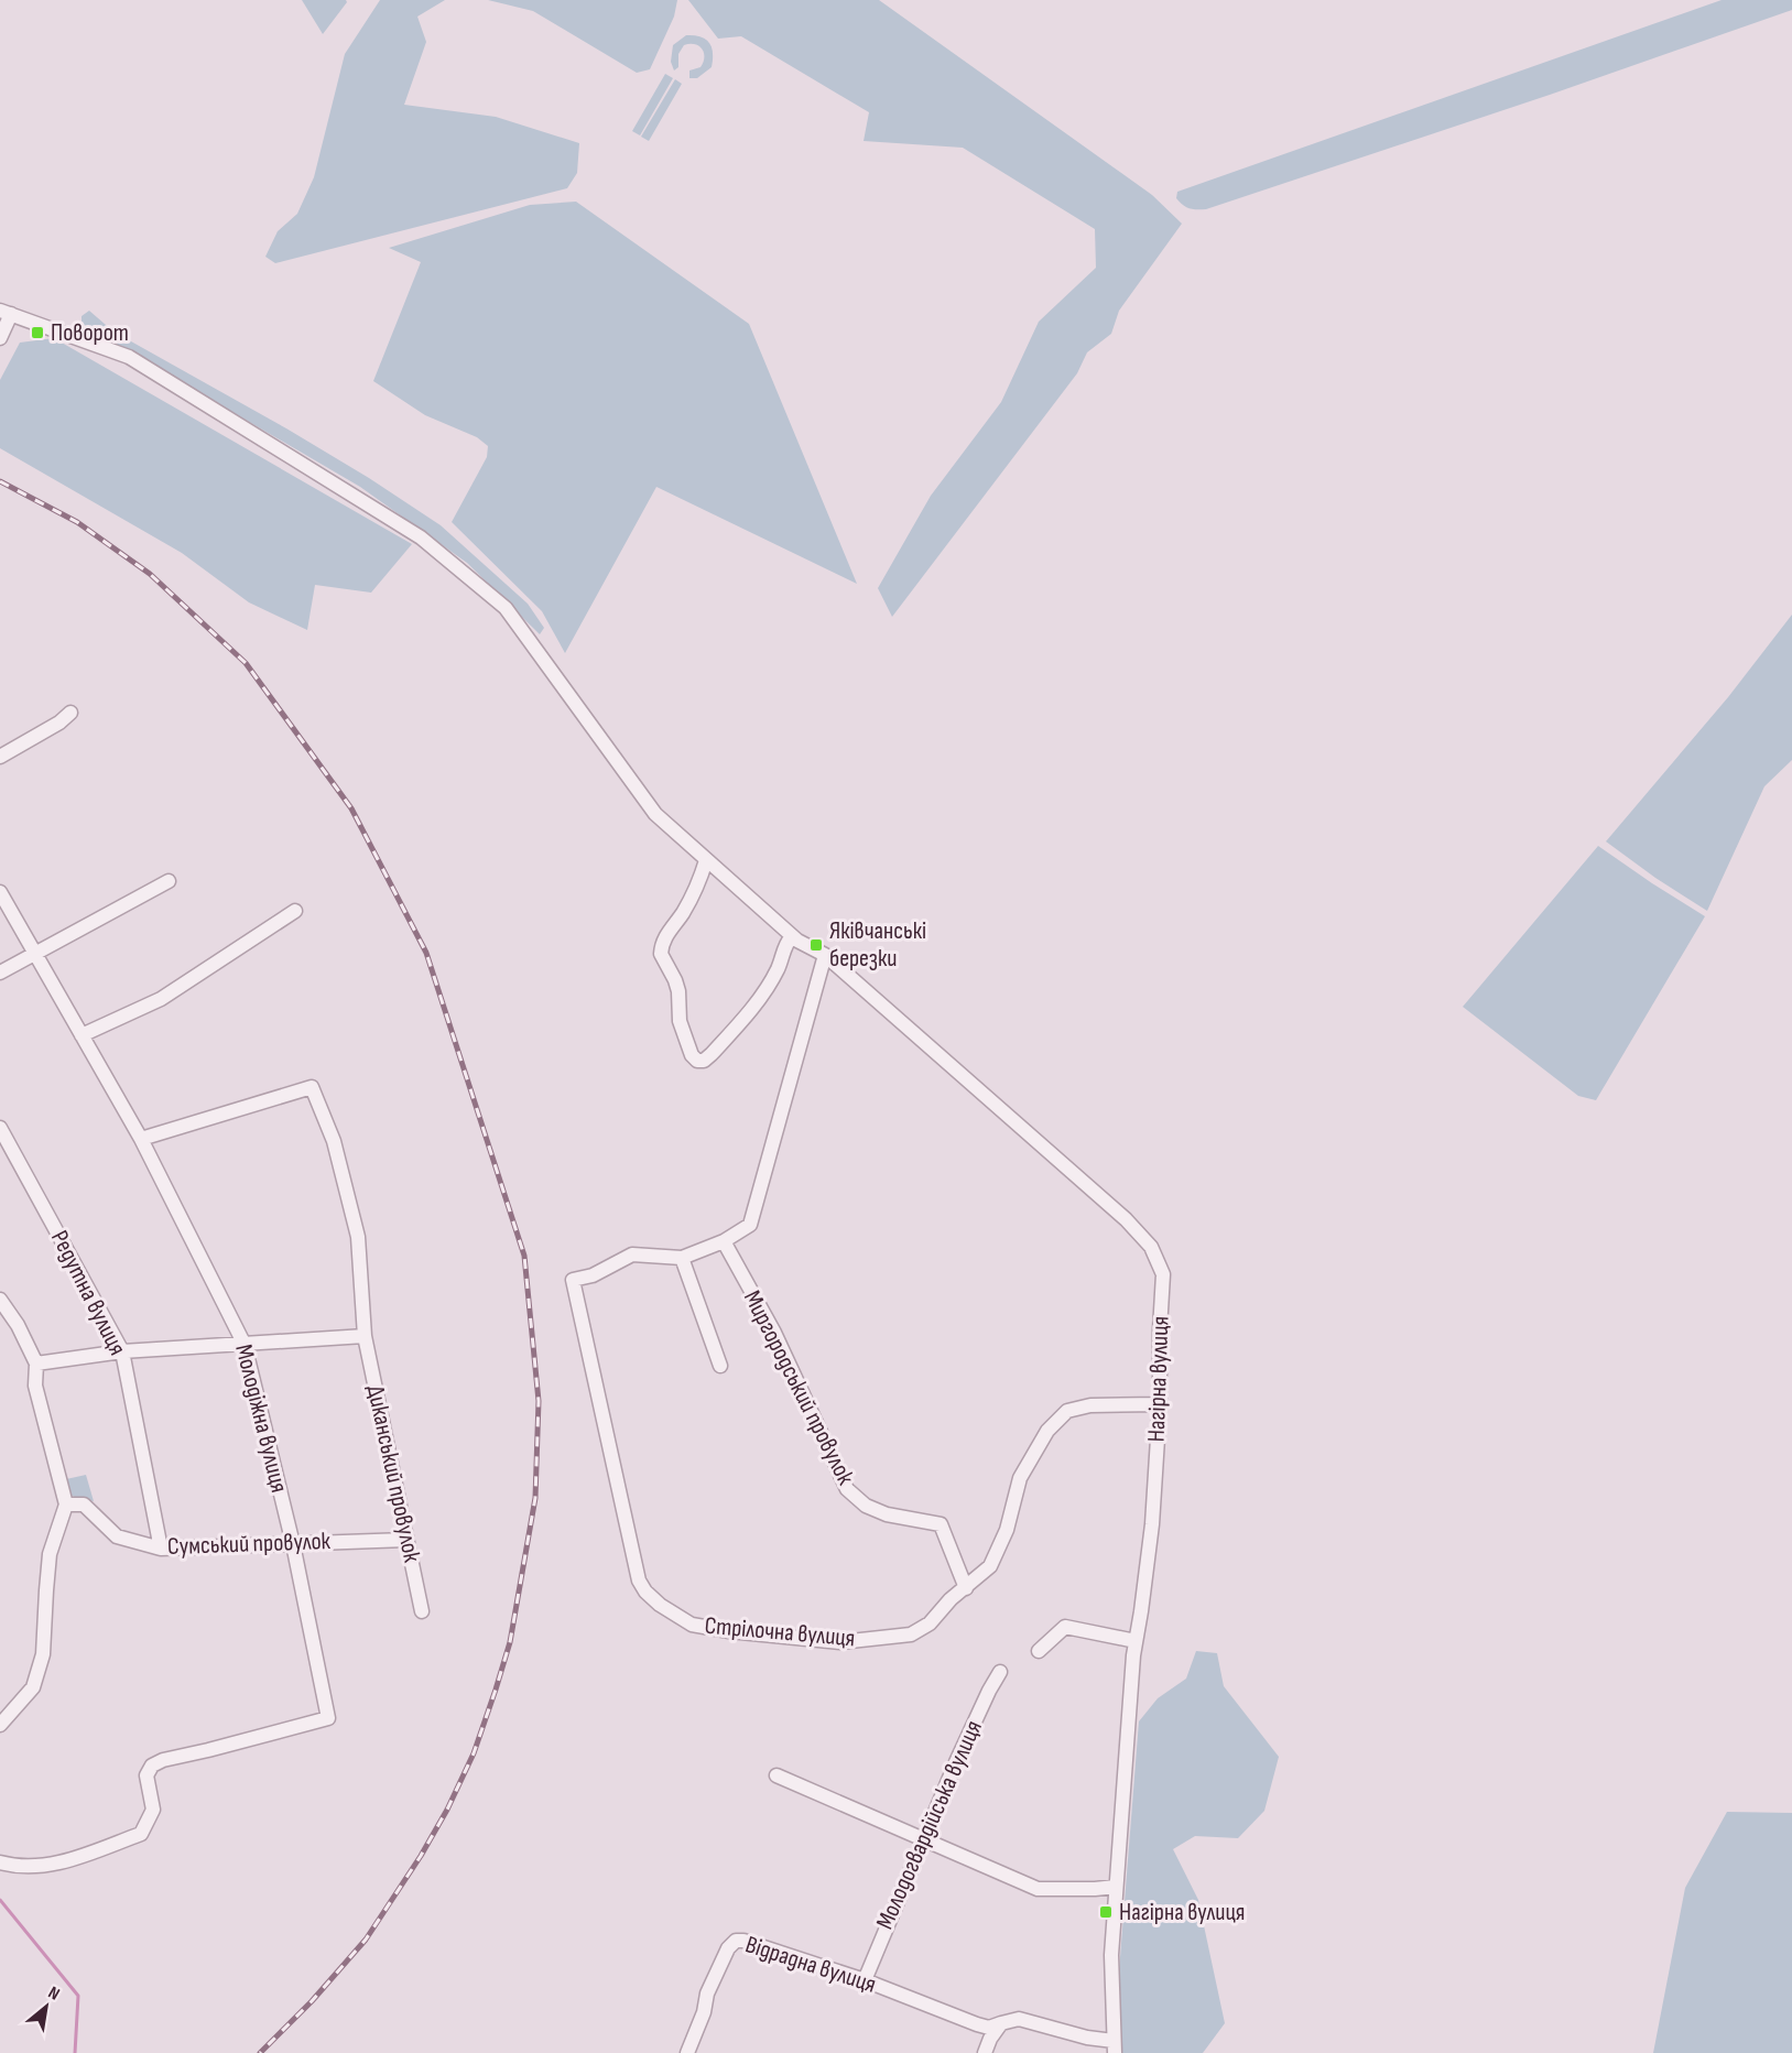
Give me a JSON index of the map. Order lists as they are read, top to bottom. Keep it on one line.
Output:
{"streets":{"street":["Редутна вулиця","Нагірна вулиця","Миргородський провулок","Молодіжна вулиця","Диканський провулок","Сумський провулок","Стрілочна вулиця","Молодогвардійська вулиця","Відрадна вулиця"]},"crossings":[["Редутна вулиця","Сумський провулок"],["Нагірна вулиця","Стрілочна вулиця"],["Нагірна вулиця","Відрадна вулиця"],["Миргородський провулок","Стрілочна вулиця"],["Молодіжна вулиця","Сумський провулок"],["Диканський провулок","Сумський провулок"],["Молодогвардійська вулиця","Відрадна вулиця"]],"places":{"transit":["Поворот","Яківчанські березки","Нагірна вулиця"]},"north":"top right"}
